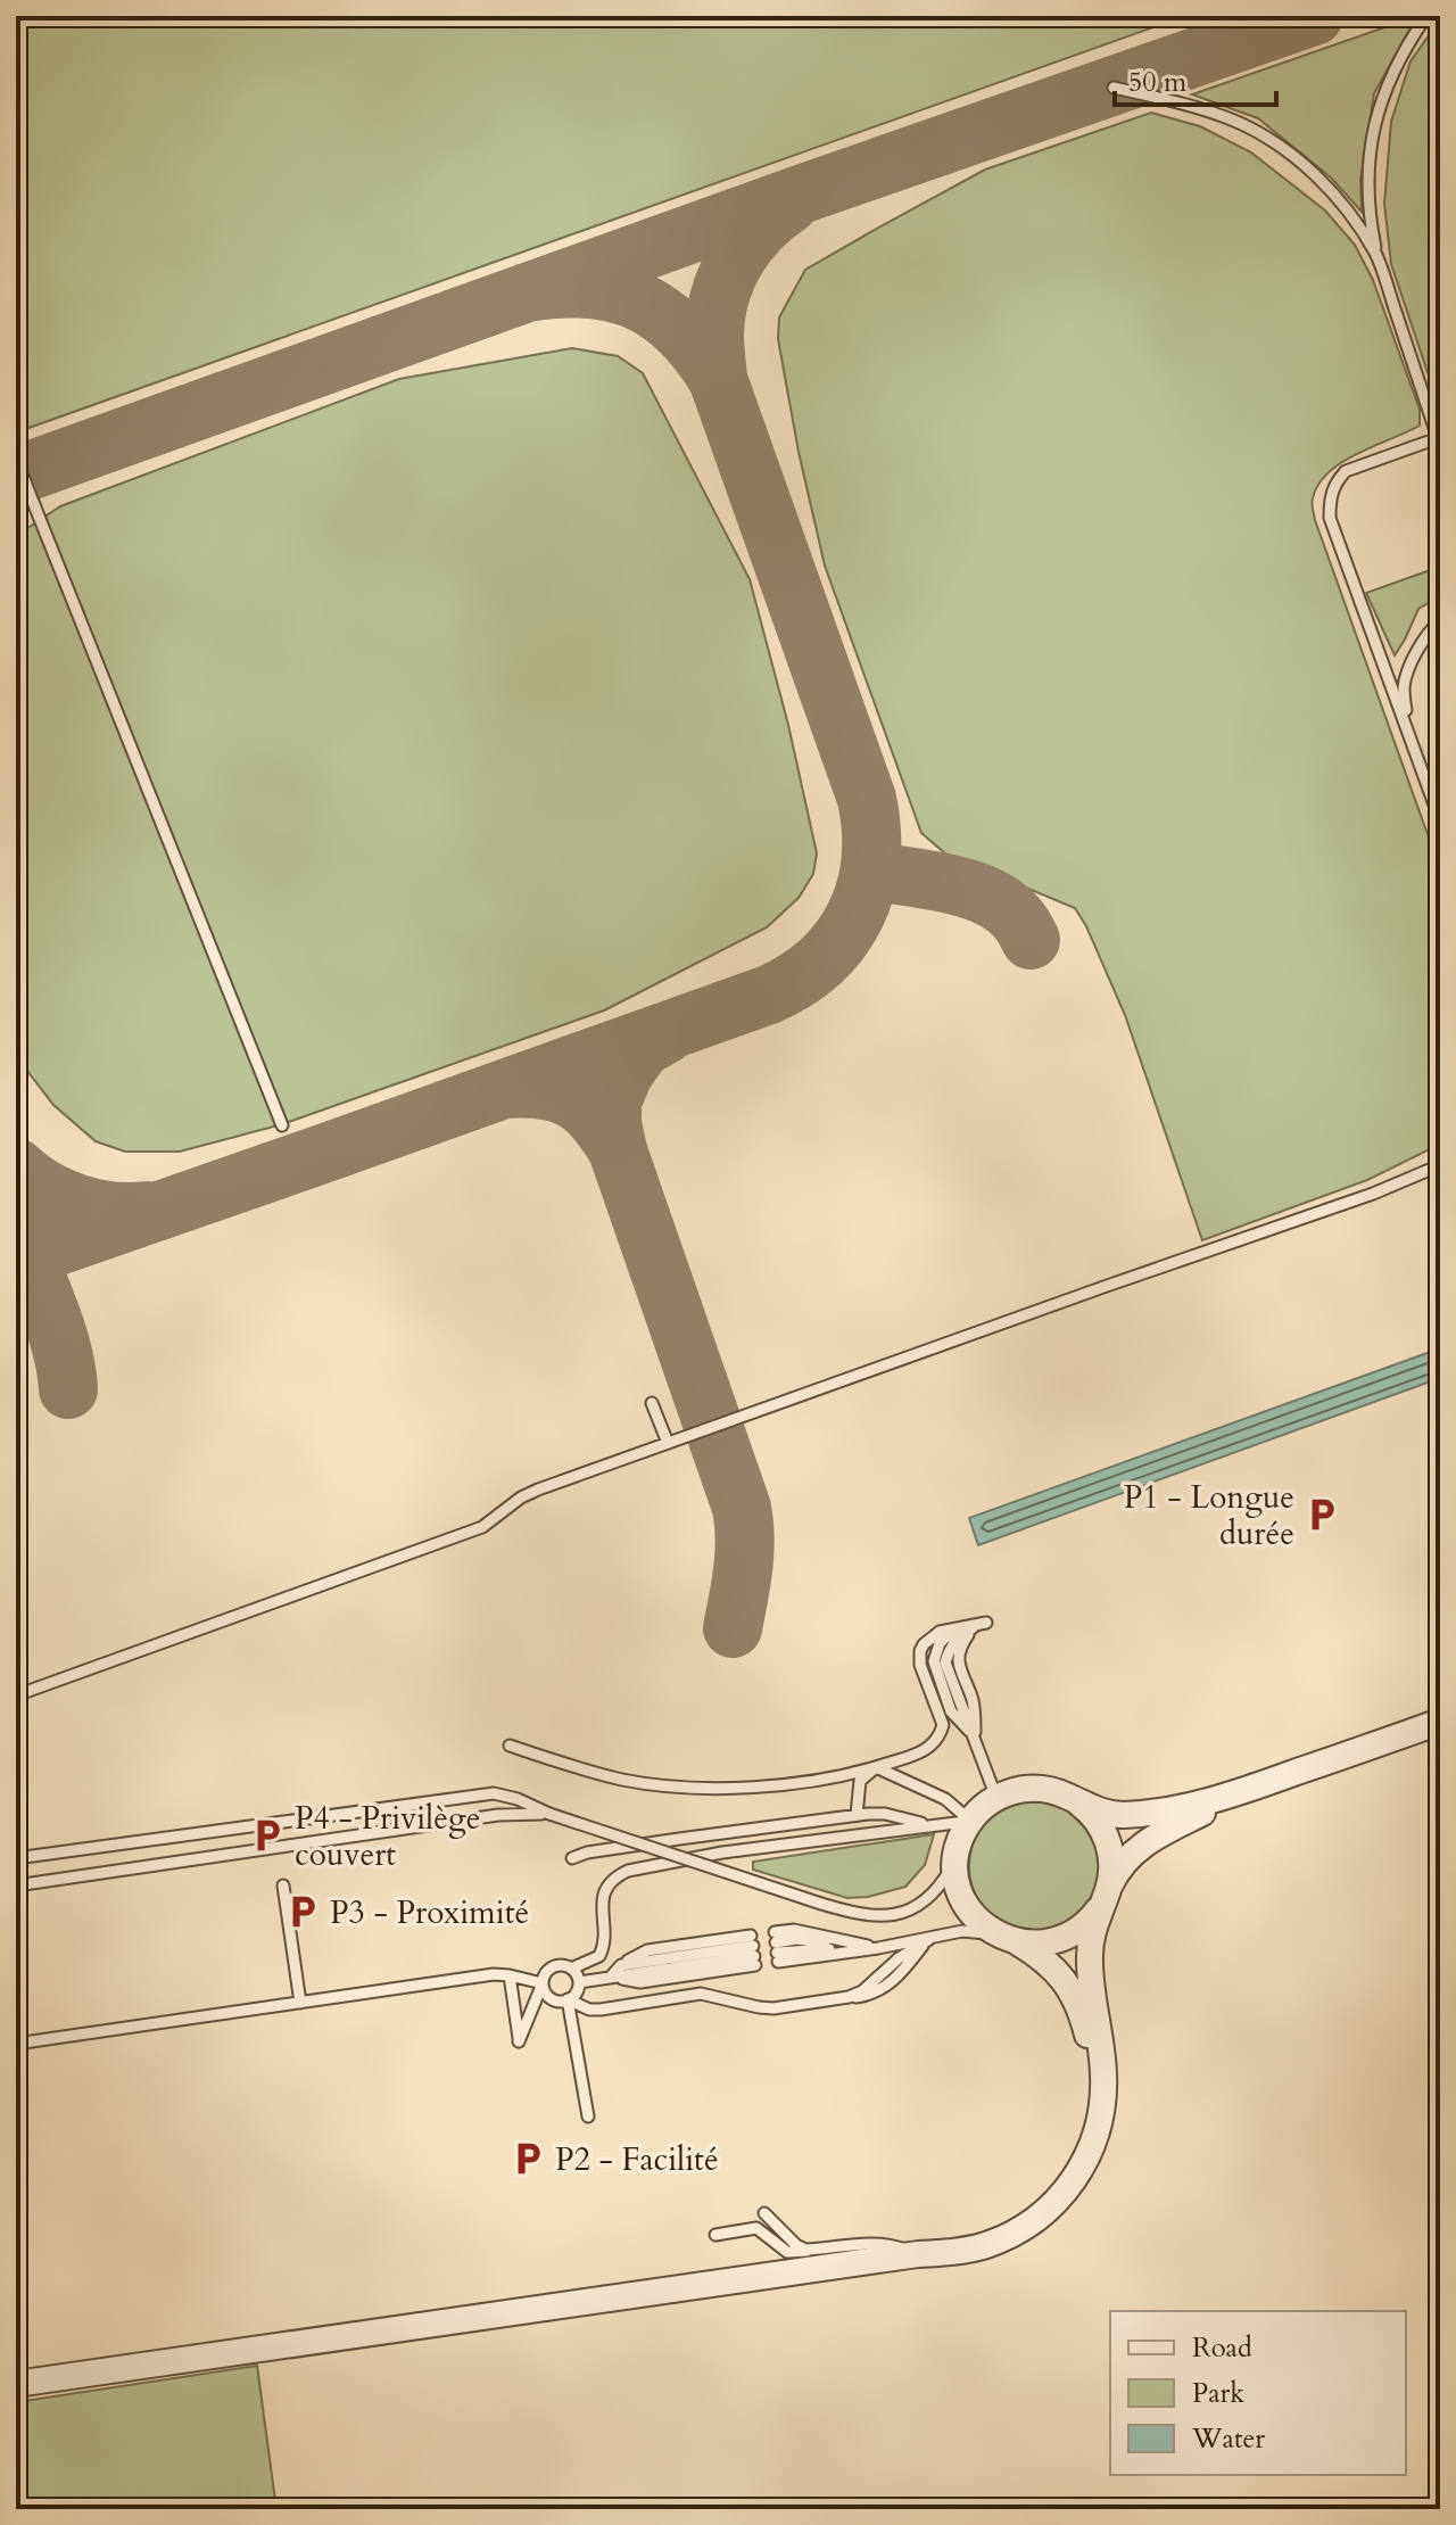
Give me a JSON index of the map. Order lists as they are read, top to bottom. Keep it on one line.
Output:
{"places":{"parking":["P1 - Longue durée","P4 - Privilège couvert","P3 - Proximité","P2 - Facilité"]},"legend":["Road","Park","Water"],"scale_bar":"50 m"}
